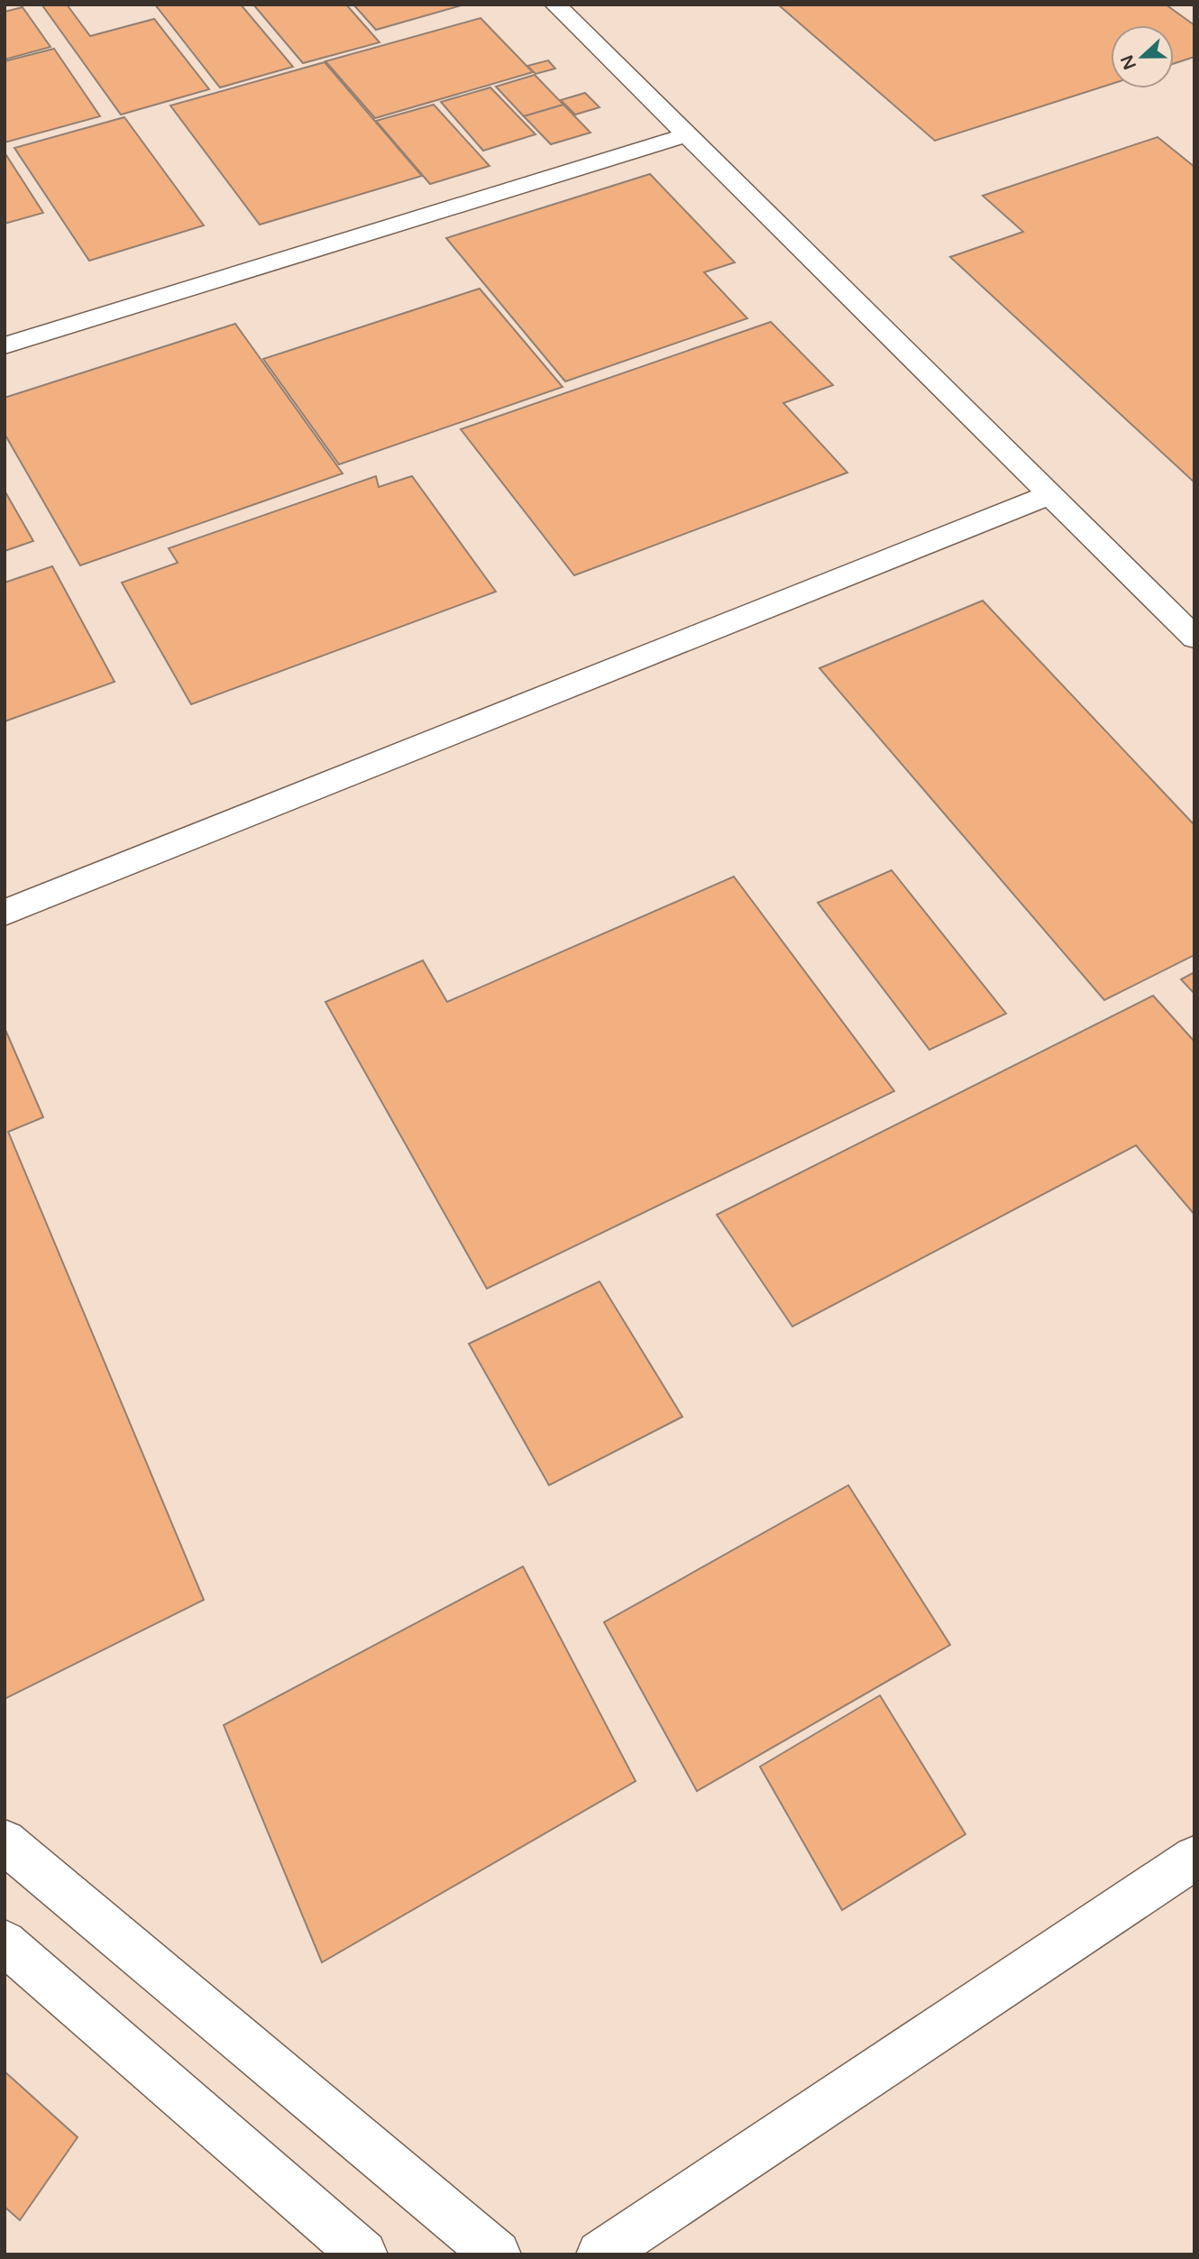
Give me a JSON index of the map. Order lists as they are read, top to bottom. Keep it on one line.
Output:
{"north":"left"}
